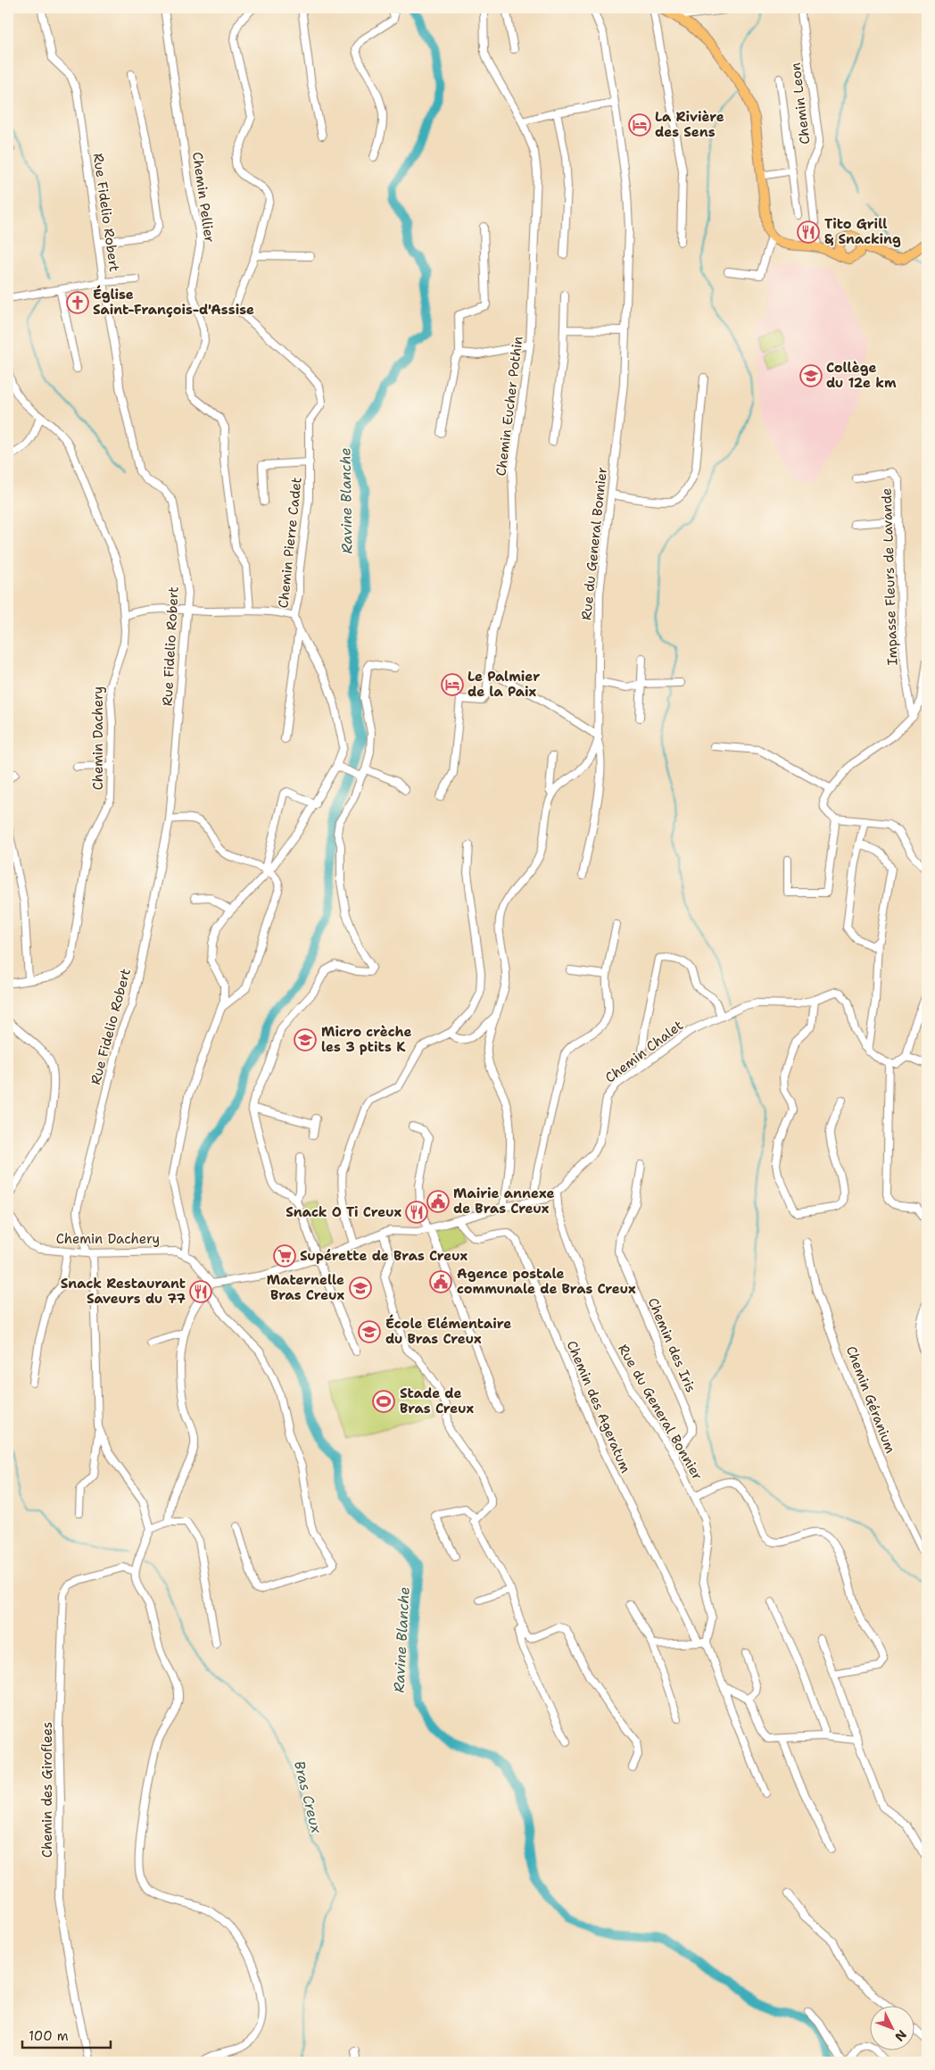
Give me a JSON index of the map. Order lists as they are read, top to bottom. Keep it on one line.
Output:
{"streets":{"street":["Chemin Leon","Chemin Pellier","Rue Fidelio Robert","Chemin Eucher Pothin","Chemin Pierre Cadet","Rue du General Bonnier","Impasse Fleurs de Lavande","Chemin Dachery","Chemin Chalet","Chemin des Iris","Chemin Géranium","Chemin des Ageratum","Chemin des Giroflees"]},"crossings":[["Rue Fidelio Robert","Chemin Dachery"],["Chemin Pierre Cadet","Chemin Dachery"],["Rue du General Bonnier","Chemin Chalet"],["Rue du General Bonnier","Chemin des Iris"],["Chemin Chalet","Chemin des Ageratum"]],"water":["Ravine Blanche","Bras Creux"],"places":{"hotel":["La Rivière des Sens","Le Palmier de la Paix"],"restaurant":["Tito Grill & Snacking","Snack O Ti Creux","Snack Restaurant Saveurs du 77"],"church":["Église Saint-François-d'Assise"],"school or university":["Collège du 12e km","Micro crèche les 3 ptits K","Maternelle Bras Creux","École Elémentaire du Bras Creux"],"public building":["Mairie annexe de Bras Creux","Agence postale communale de Bras Creux"],"supermarket":["Supérette de Bras Creux"],"sports":["Stade de Bras Creux"]},"scale_bar":"100 m","north":"bottom right"}
